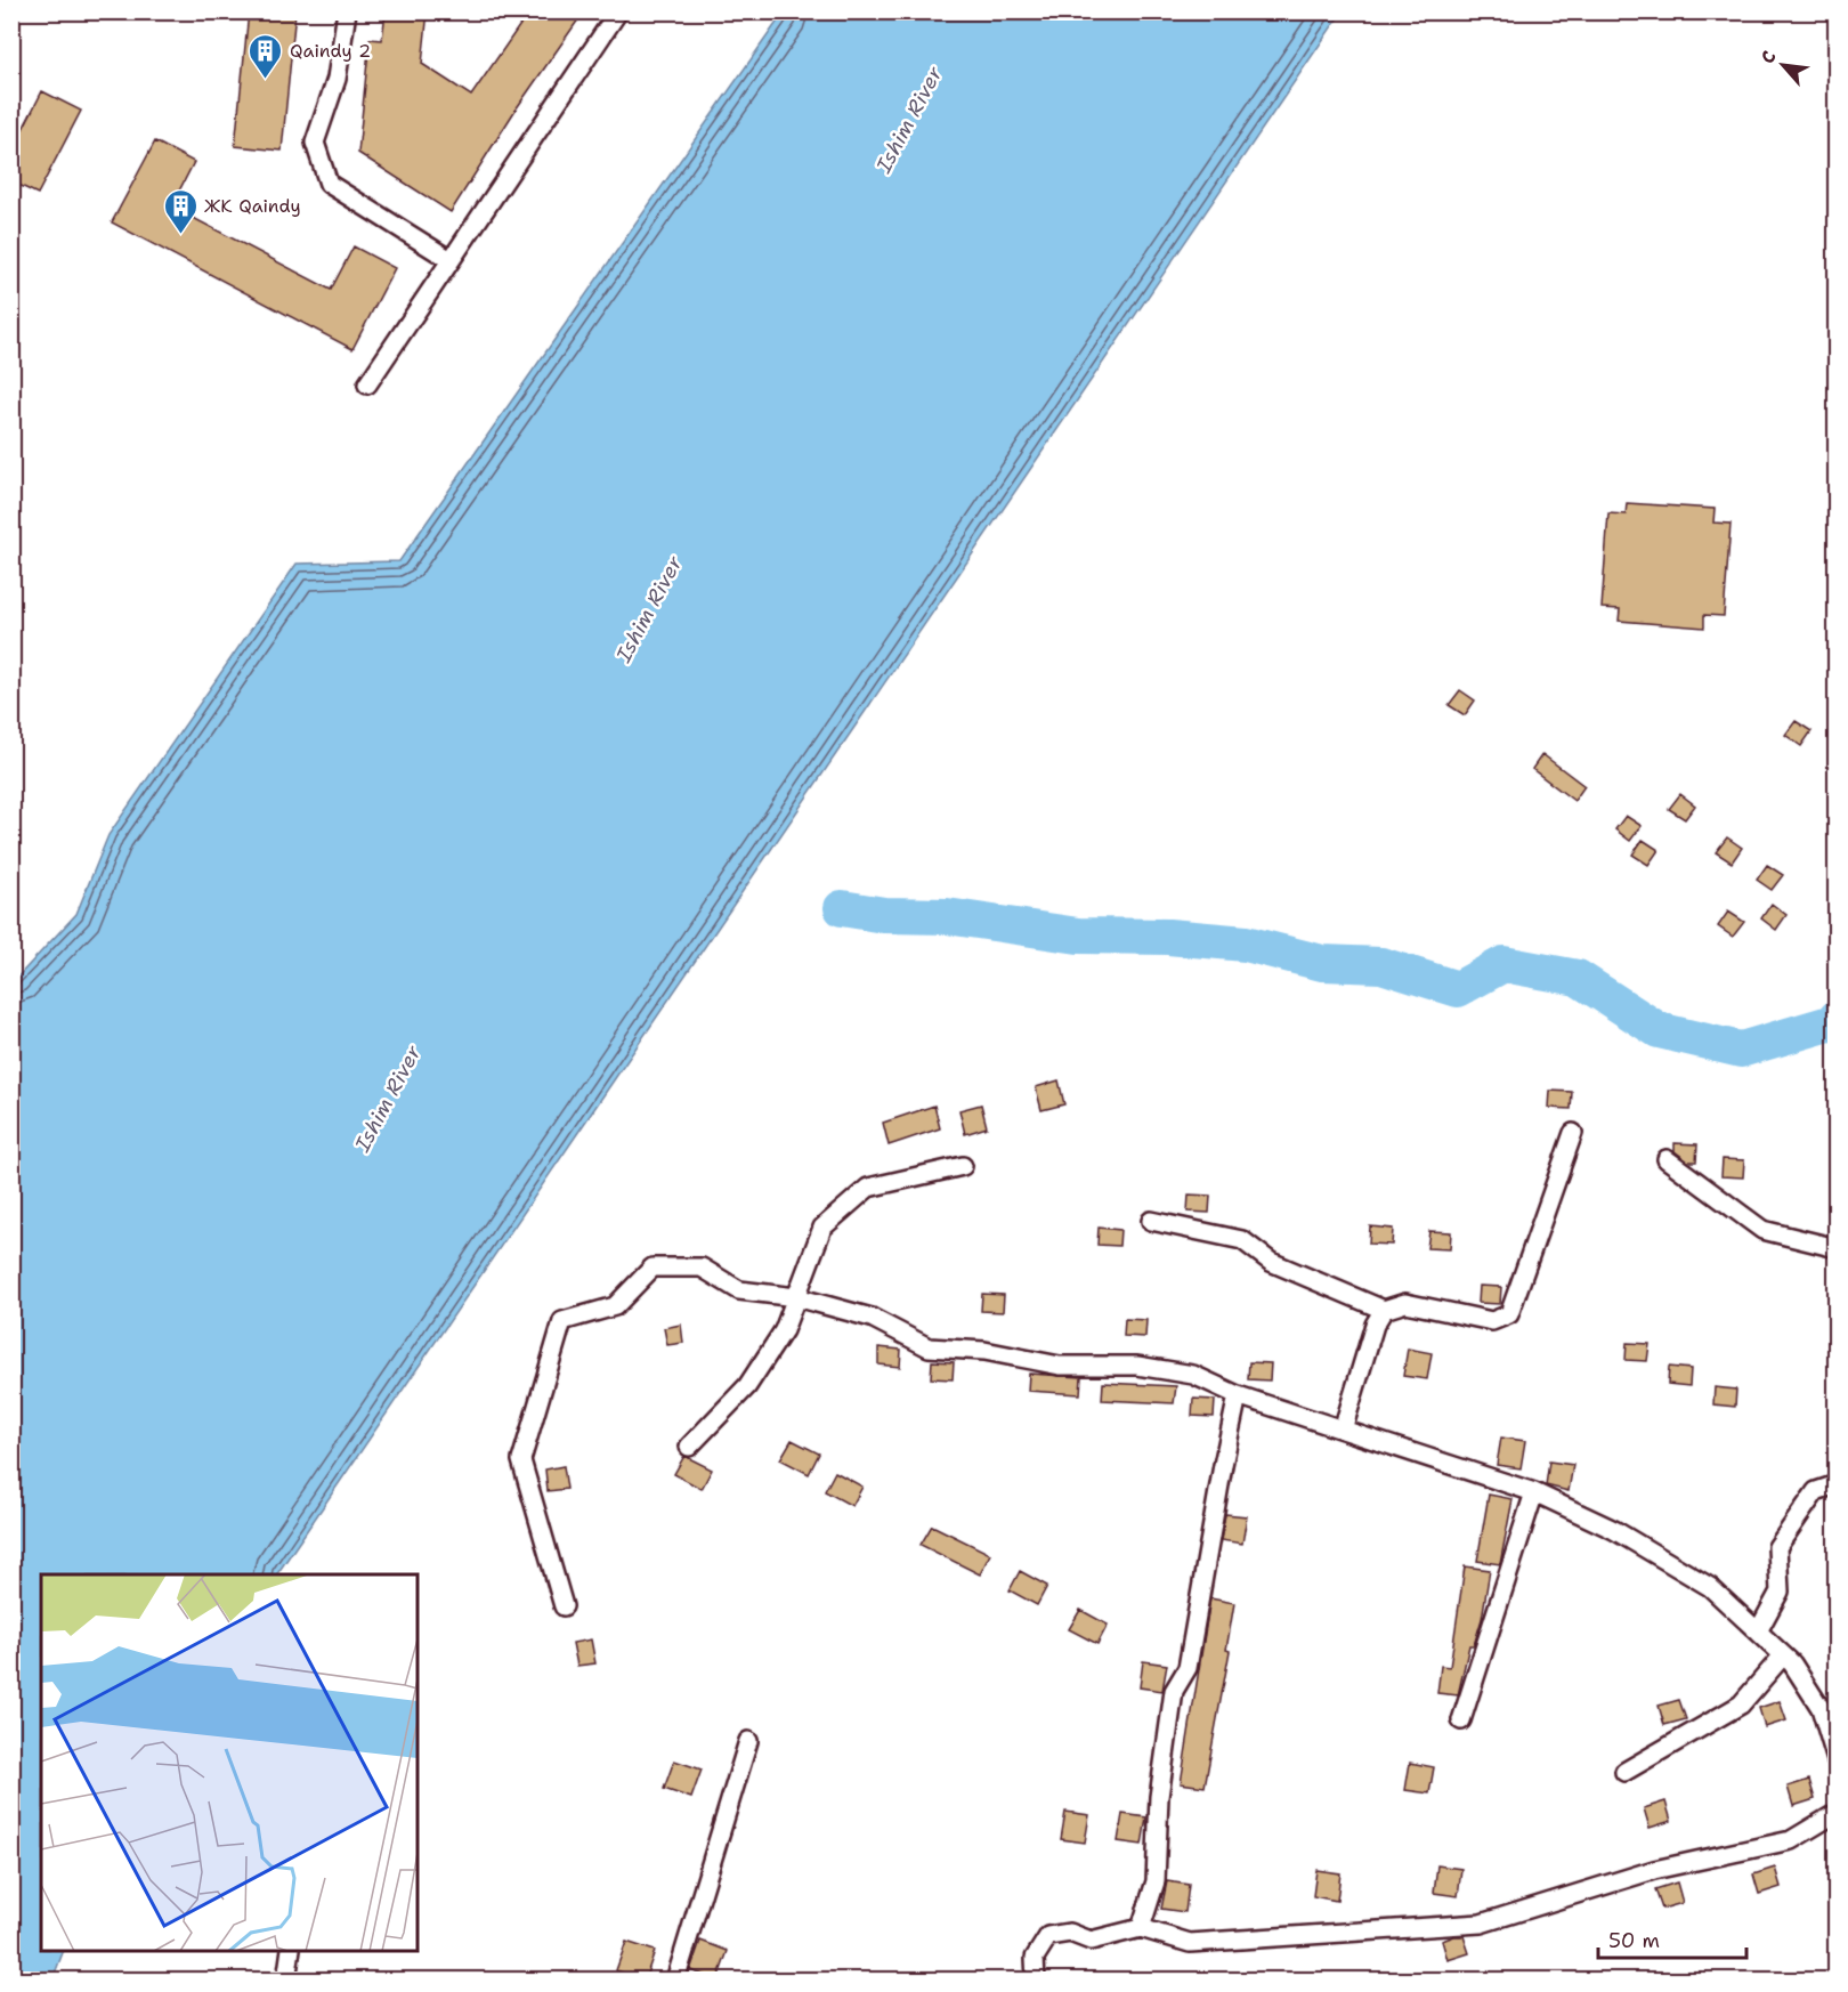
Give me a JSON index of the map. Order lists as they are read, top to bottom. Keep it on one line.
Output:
{"water":["Ishim River"],"places":{"building":["Qaindy 2","ЖК Qaindy"]},"scale_bar":"50 m","north":"top left"}
